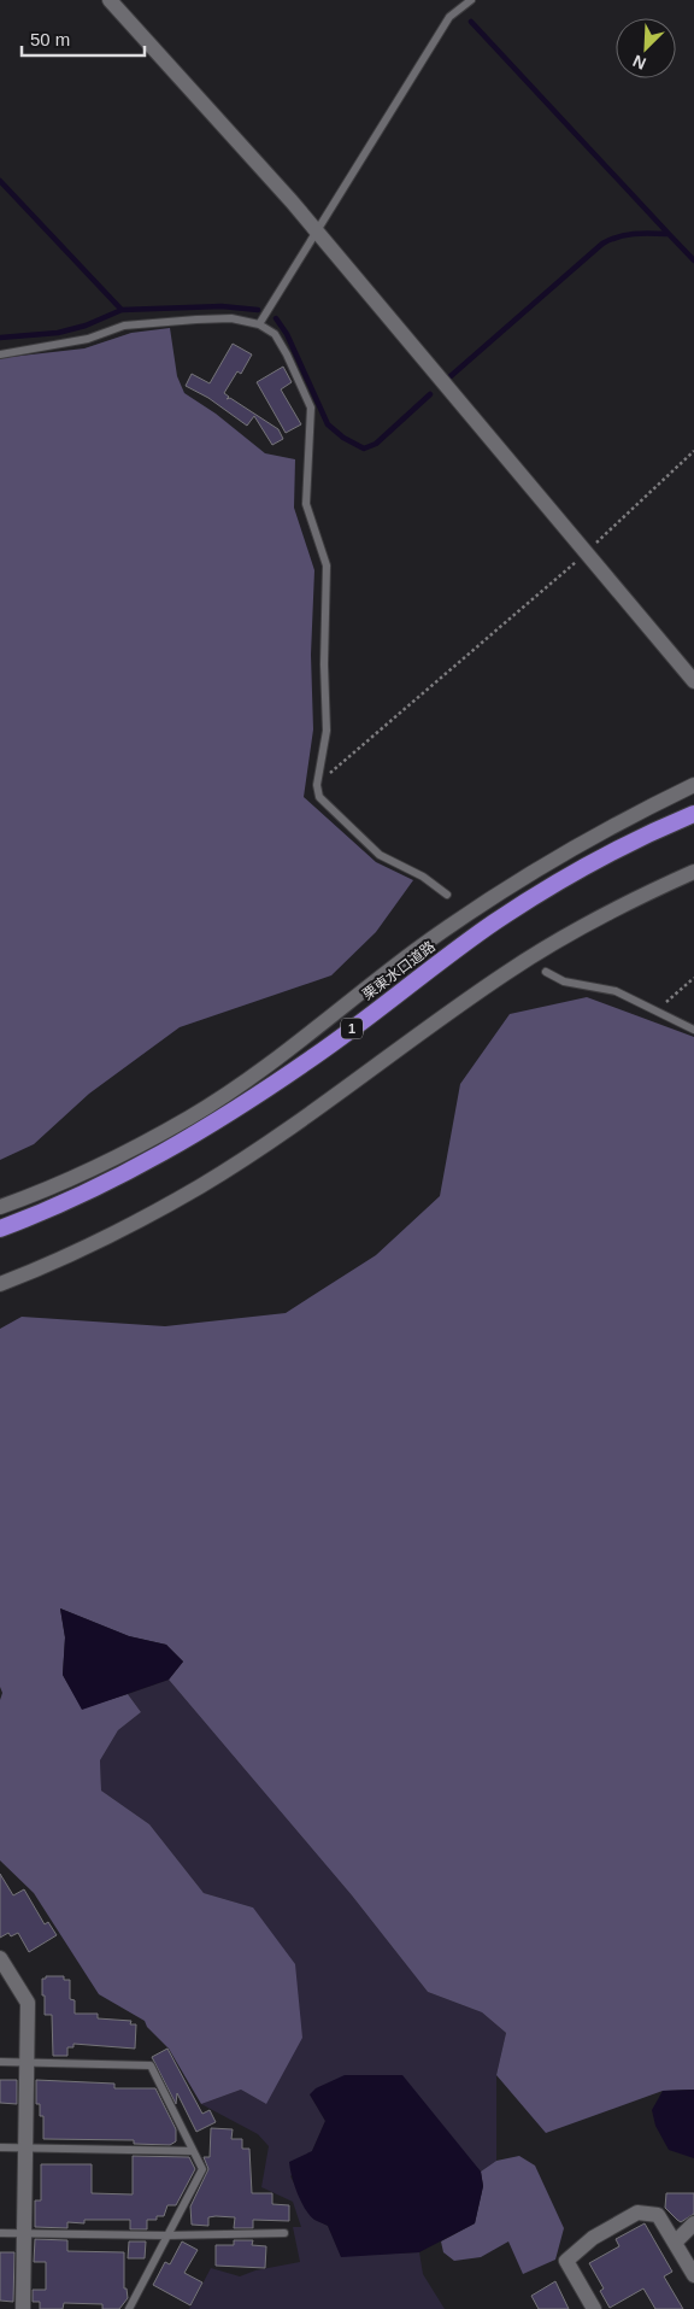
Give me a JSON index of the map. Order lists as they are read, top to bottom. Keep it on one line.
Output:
{"streets":{"highway":["栗東水口道路","1"]},"scale_bar":"50 m","north":"bottom left"}
